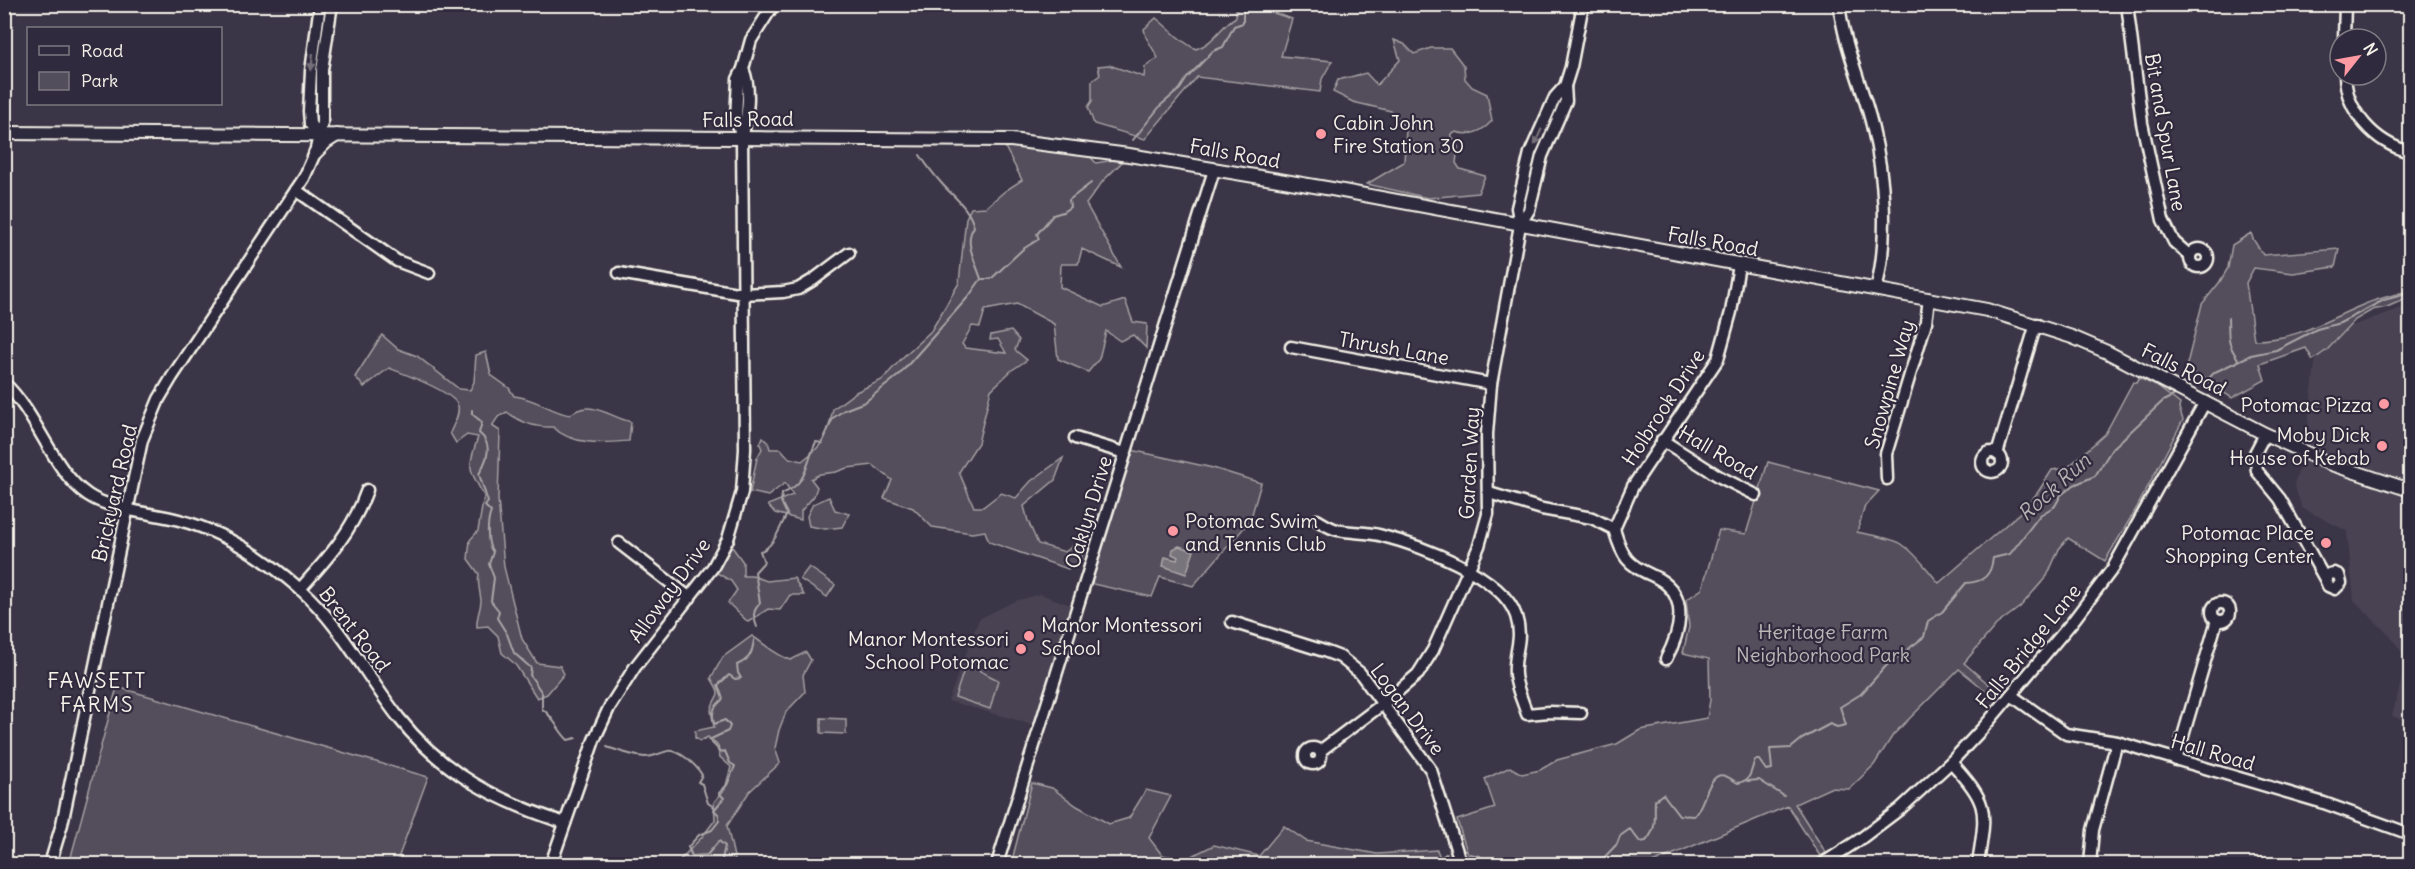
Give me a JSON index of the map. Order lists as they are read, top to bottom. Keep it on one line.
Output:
{"streets":{"main road":["Falls Road"],"street":["Bit and Spur Lane","Thrush Lane","Snowpine Way","Holbrook Drive","Hall Road","Garden Way","Brickyard Road","Oaklyn Drive","Alloway Drive","Brent Road","Falls Bridge Lane","Logan Drive"]},"crossings":[["Falls Road","Snowpine Way"],["Falls Road","Holbrook Drive"],["Falls Road","Garden Way"],["Falls Road","Brickyard Road"],["Falls Road","Oaklyn Drive"],["Falls Road","Alloway Drive"],["Falls Road","Falls Bridge Lane"],["Thrush Lane","Garden Way"],["Holbrook Drive","Hall Road"],["Hall Road","Falls Bridge Lane"],["Garden Way","Logan Drive"],["Brickyard Road","Brent Road"],["Alloway Drive","Brent Road"]],"districts":["FAWSETT FARMS"],"water":["Rock Run"],"parks":["Heritage Farm Neighborhood Park"],"places":["Cabin John Fire Station 30","Potomac Pizza","Moby Dick House of Kebab","Potomac Swim and Tennis Club","Potomac Place Shopping Center","Manor Montessori School","Manor Montessori School Potomac"],"legend":["Road","Park"],"north":"top right"}
